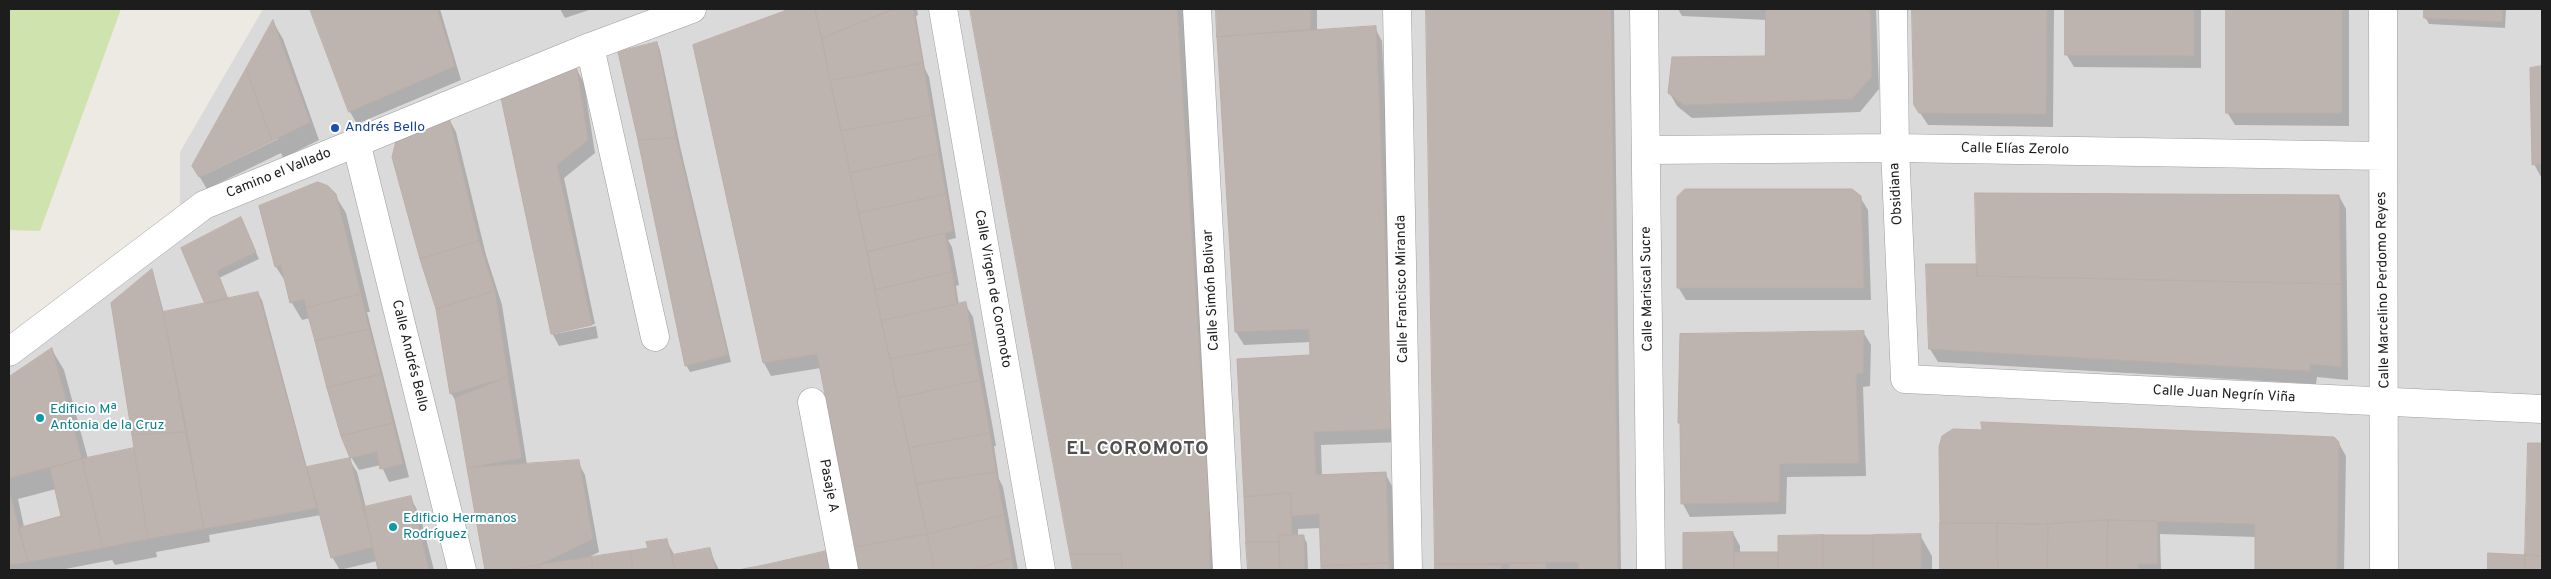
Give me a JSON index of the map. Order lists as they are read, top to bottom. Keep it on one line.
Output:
{"streets":{"street":["Calle Elías Zerolo","Camino el Vallado","Obsidiana","Calle Virgen de Coromoto","Calle Francisco Miranda","Calle Mariscal Sucre","Calle Simón Bolivar","Calle Marcelino Perdomo Reyes","Calle Andrés Bello","Calle Juan Negrín Viña","Pasaje A"]},"crossings":[["Calle Elías Zerolo","Obsidiana"],["Calle Elías Zerolo","Calle Mariscal Sucre"],["Calle Elías Zerolo","Calle Marcelino Perdomo Reyes"],["Camino el Vallado","Calle Andrés Bello"],["Obsidiana","Calle Juan Negrín Viña"],["Calle Marcelino Perdomo Reyes","Calle Juan Negrín Viña"]],"districts":["EL COROMOTO"],"places":["Andrés Bello","Edificio Mª Antonia de la Cruz","Edificio Hermanos Rodríguez"]}
